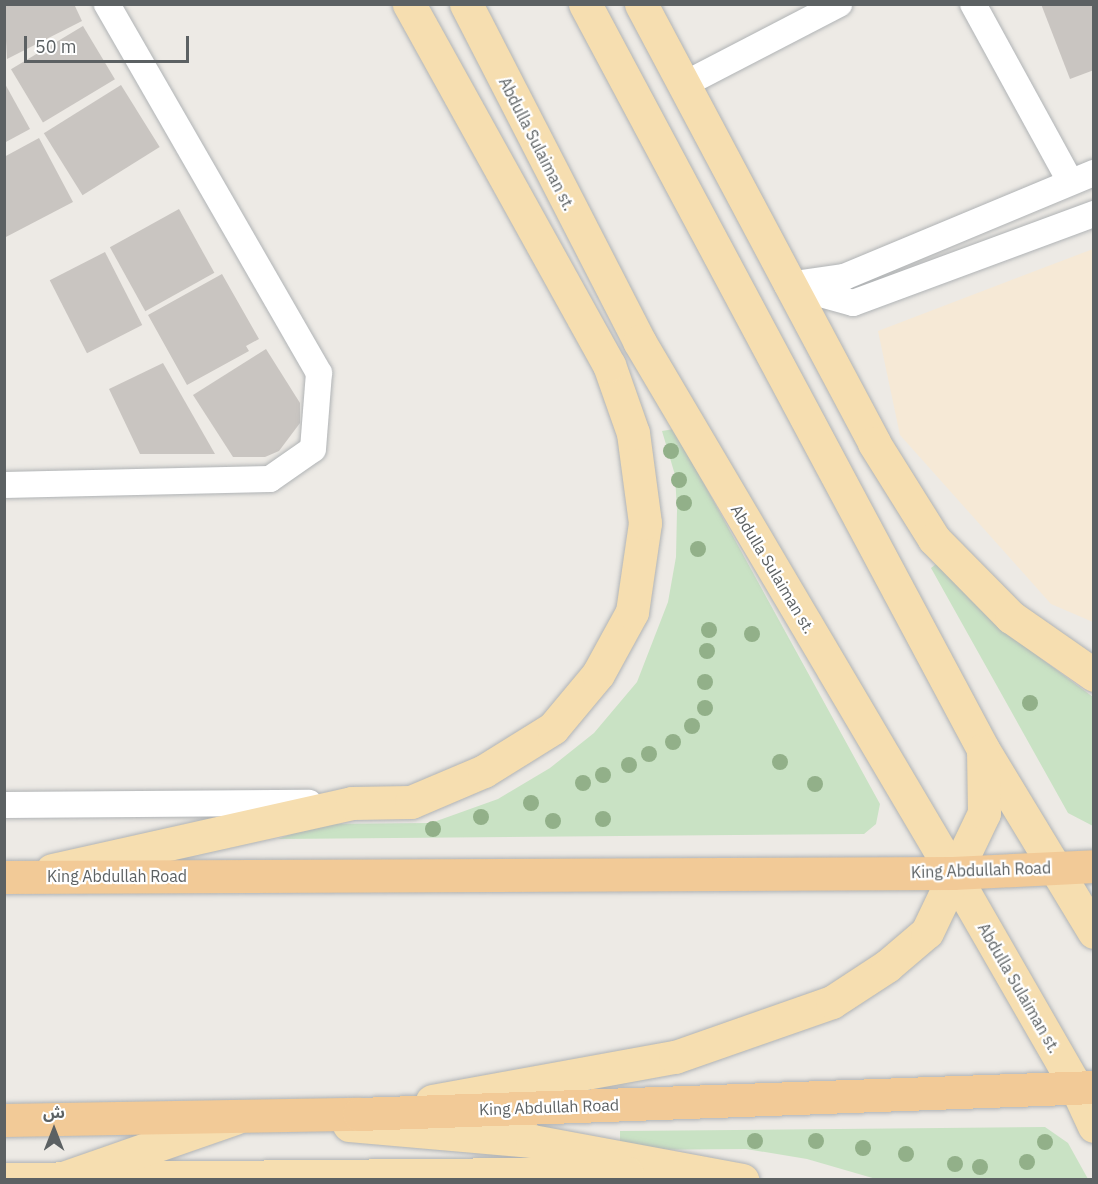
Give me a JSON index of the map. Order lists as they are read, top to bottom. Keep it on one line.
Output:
{"streets":{"highway":["King Abdullah Road"],"main road":["Abdulla Sulaiman st."]},"crossings":[["Abdulla Sulaiman st.","King Abdullah Road"]],"scale_bar":"50 m","north":"top"}
